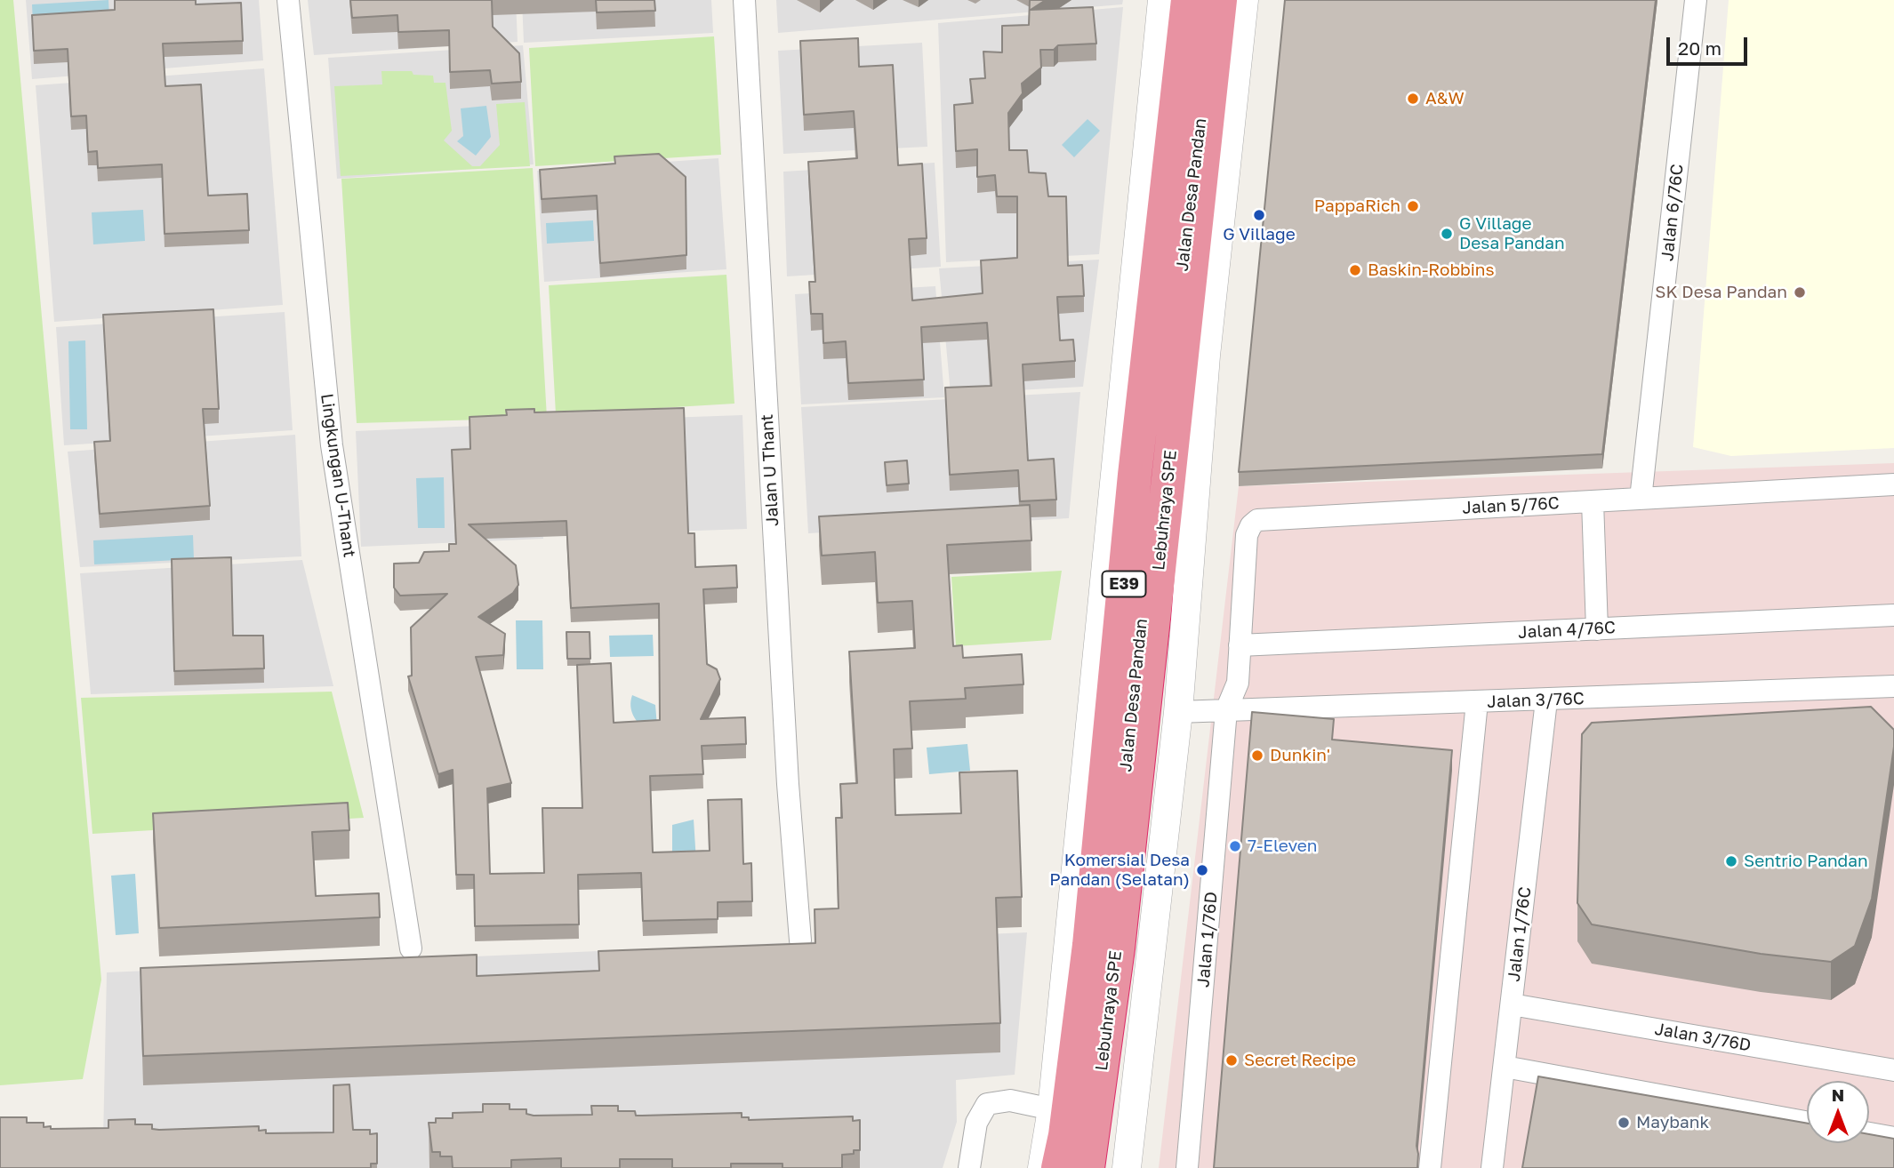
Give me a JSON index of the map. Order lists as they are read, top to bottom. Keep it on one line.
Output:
{"streets":{"highway":["Lebuhraya SPE","E39"],"street":["Jalan Desa Pandan","Jalan 6/76C","Jalan U Thant","Lingkungan U-Thant","Jalan 5/76C","Jalan 4/76C","Jalan 3/76C","Jalan 1/76C","Jalan 1/76D","Jalan 3/76D"]},"crossings":[["Jalan Desa Pandan","Lebuhraya SPE"],["Jalan Desa Pandan","Jalan 3/76C"],["Jalan 6/76C","Jalan 5/76C"],["Jalan 5/76C","Jalan 4/76C"],["Jalan 3/76C","Jalan 1/76C"],["Jalan 3/76C","Jalan 1/76D"],["Jalan 1/76C","Jalan 3/76D"]],"places":["A&W","PappaRich","G Village","G Village Desa Pandan","Baskin-Robbins","SK Desa Pandan","Dunkin'","7-Eleven","Sentrio Pandan","Komersial Desa Pandan (Selatan)","Secret Recipe","Maybank"],"scale_bar":"20 m","north":"top"}
